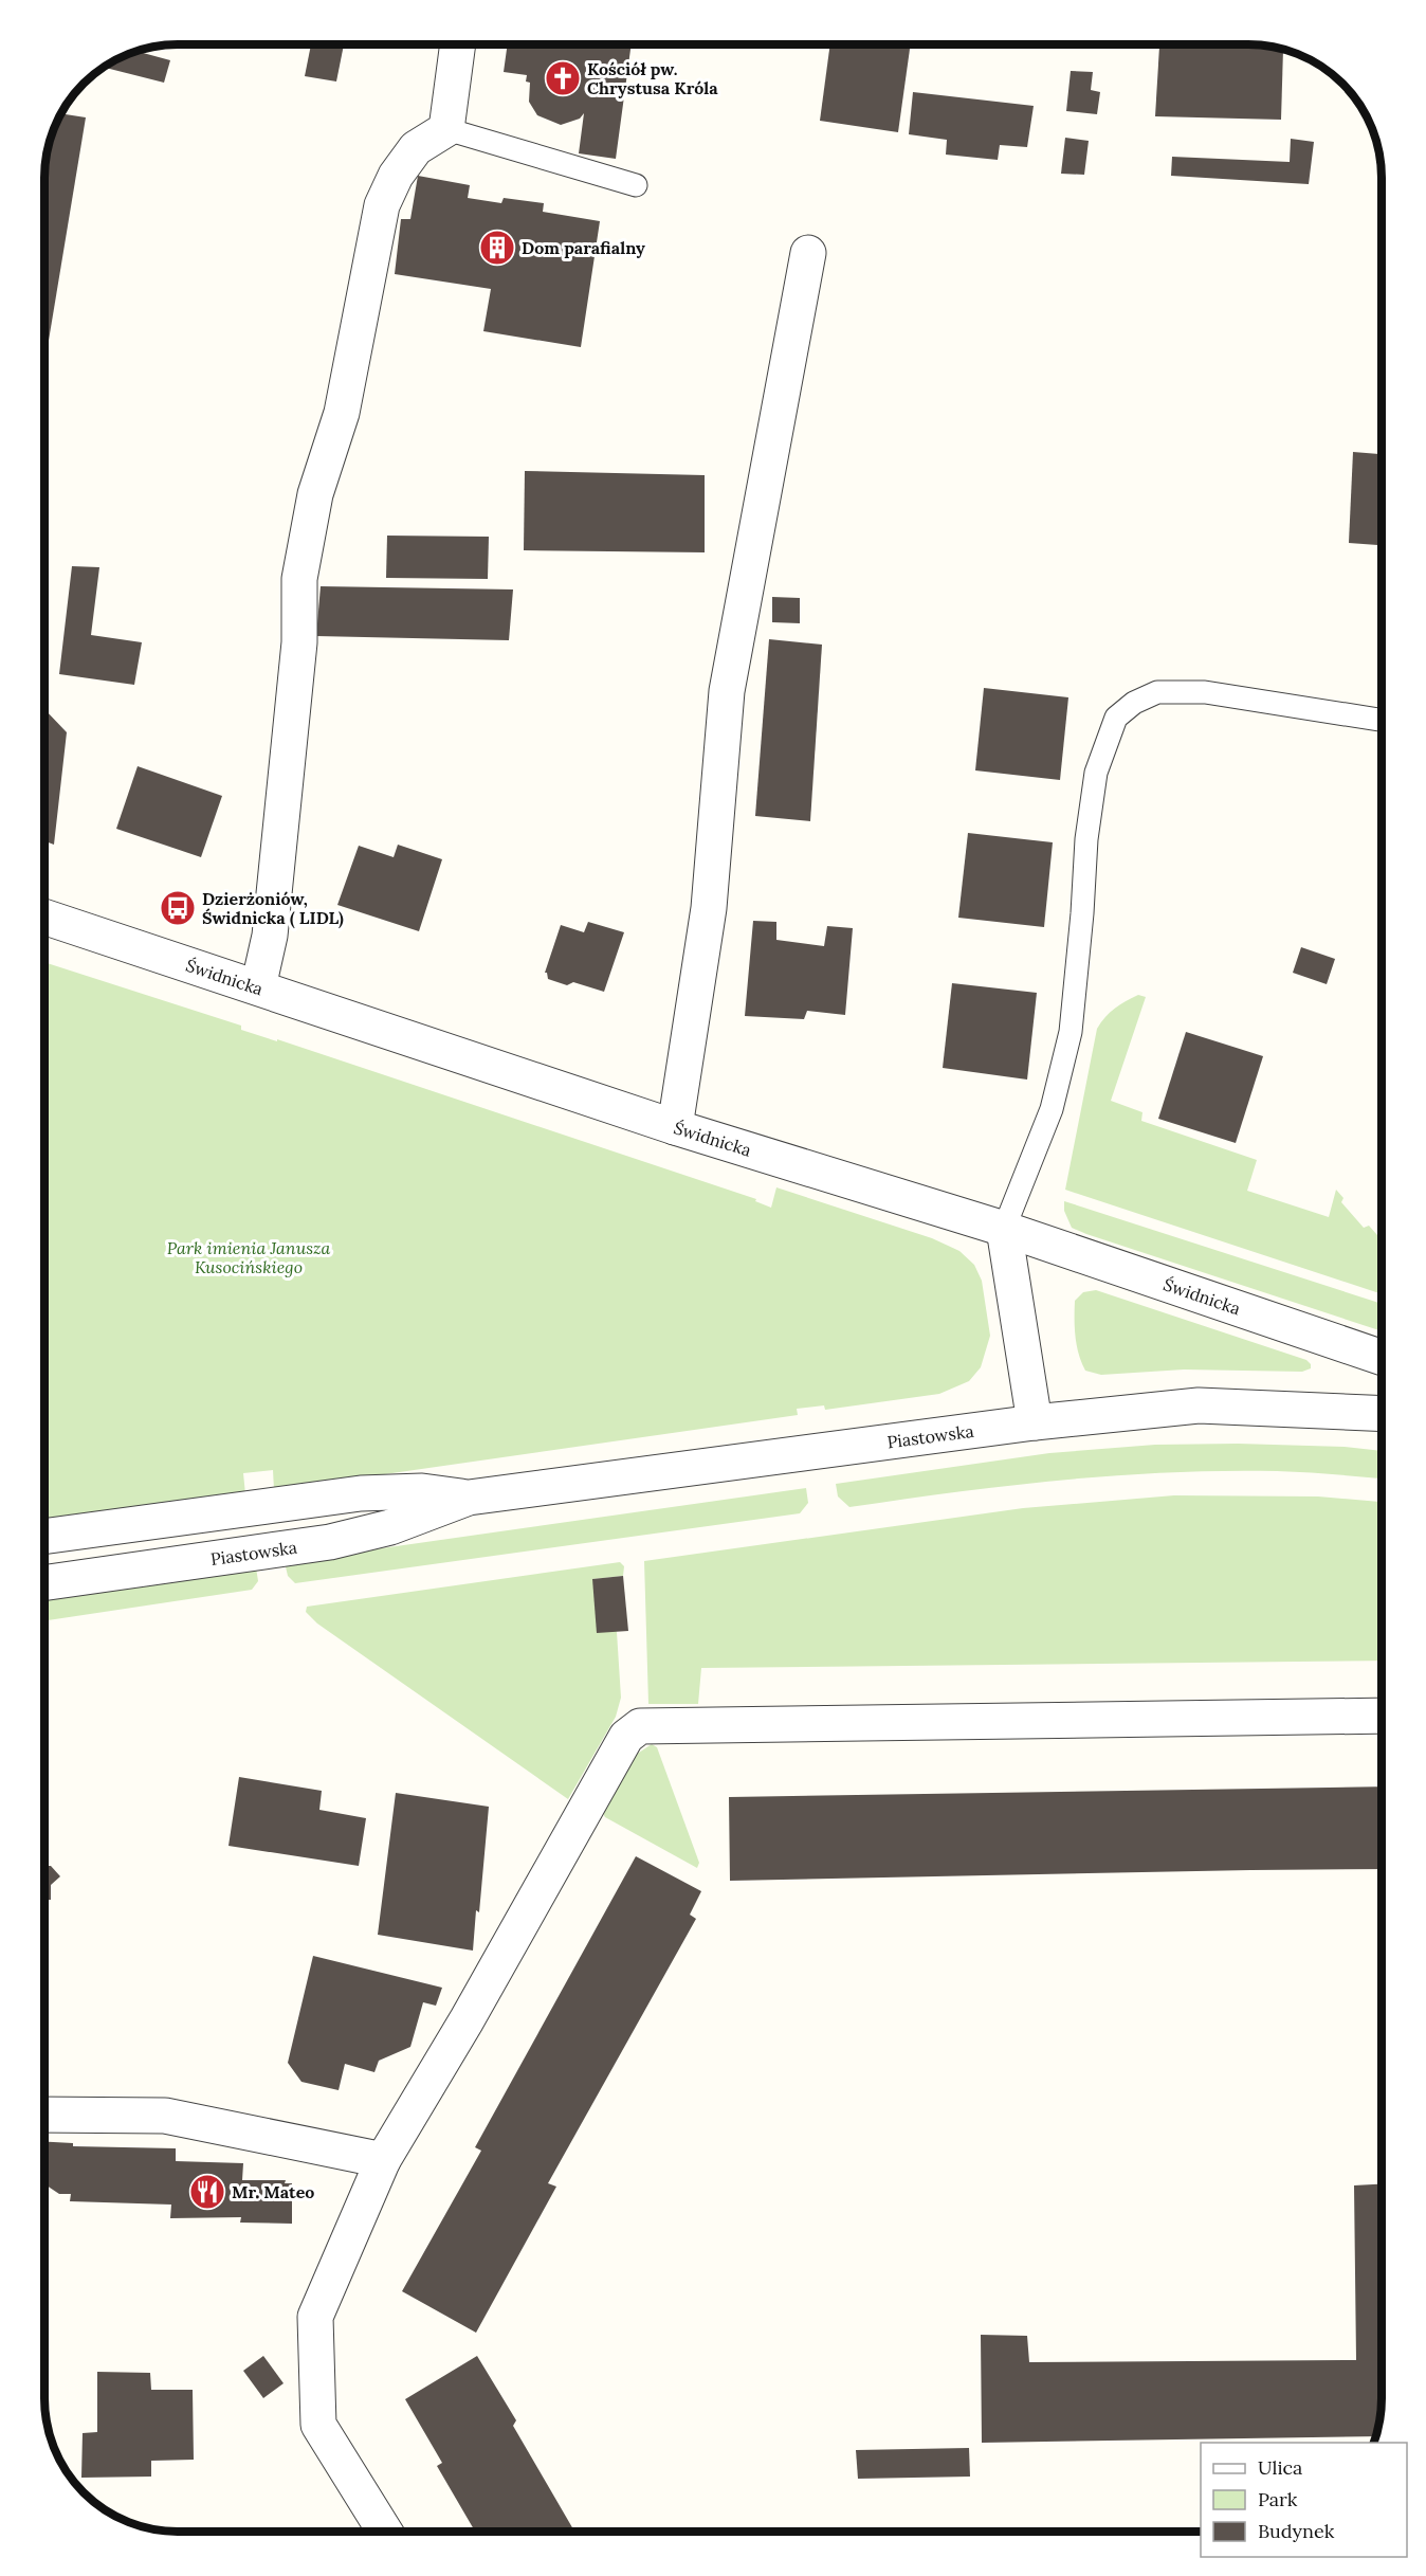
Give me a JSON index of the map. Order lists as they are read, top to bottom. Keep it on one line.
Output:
{"streets":{"street":["Świdnicka","Piastowska"]},"parks":["Park imienia Janusza Kusocińskiego"],"places":{"church":["Kościół pw. Chrystusa Króla"],"building":["Dom parafialny"],"bus stop":["Dzierżoniów, Świdnicka ( LIDL)"],"restaurant":["Mr. Mateo"]},"legend":["Ulica","Park","Budynek"]}
